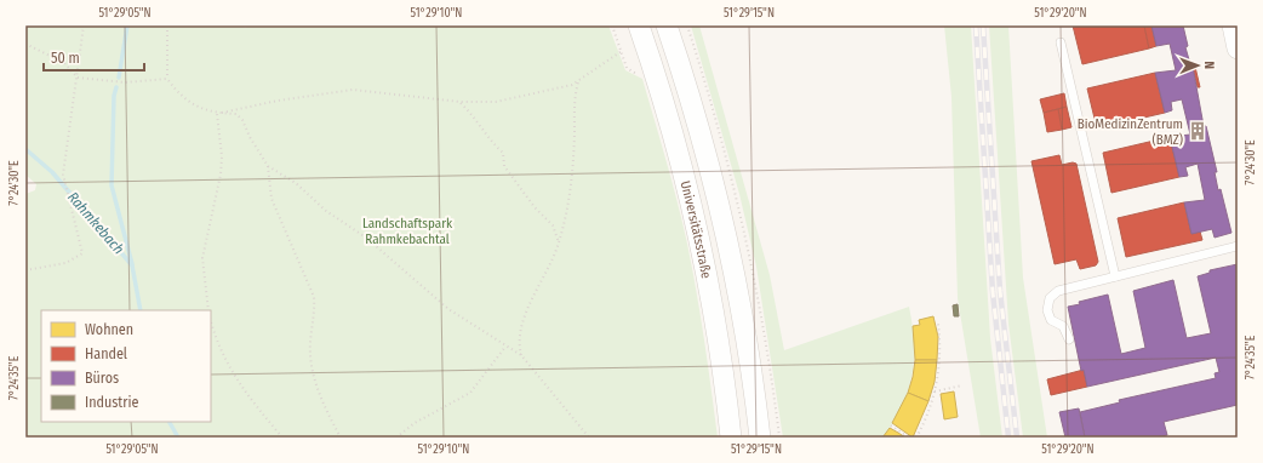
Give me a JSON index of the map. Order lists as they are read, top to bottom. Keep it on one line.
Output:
{"streets":{"street":["Universitätsstraße"]},"water":["Rahmkebach"],"parks":["Landschaftspark Rahmkebachtal"],"places":{"building":["BioMedizinZentrum (BMZ)"]},"legend":["Wohnen","Handel","Büros","Industrie"],"scale_bar":"50 m","north":"right","coordinates":["51°29'05\"N","51°29'10\"N","51°29'15\"N","51°29'20\"N","7°24'30\"E","7°24'35\"E"]}
